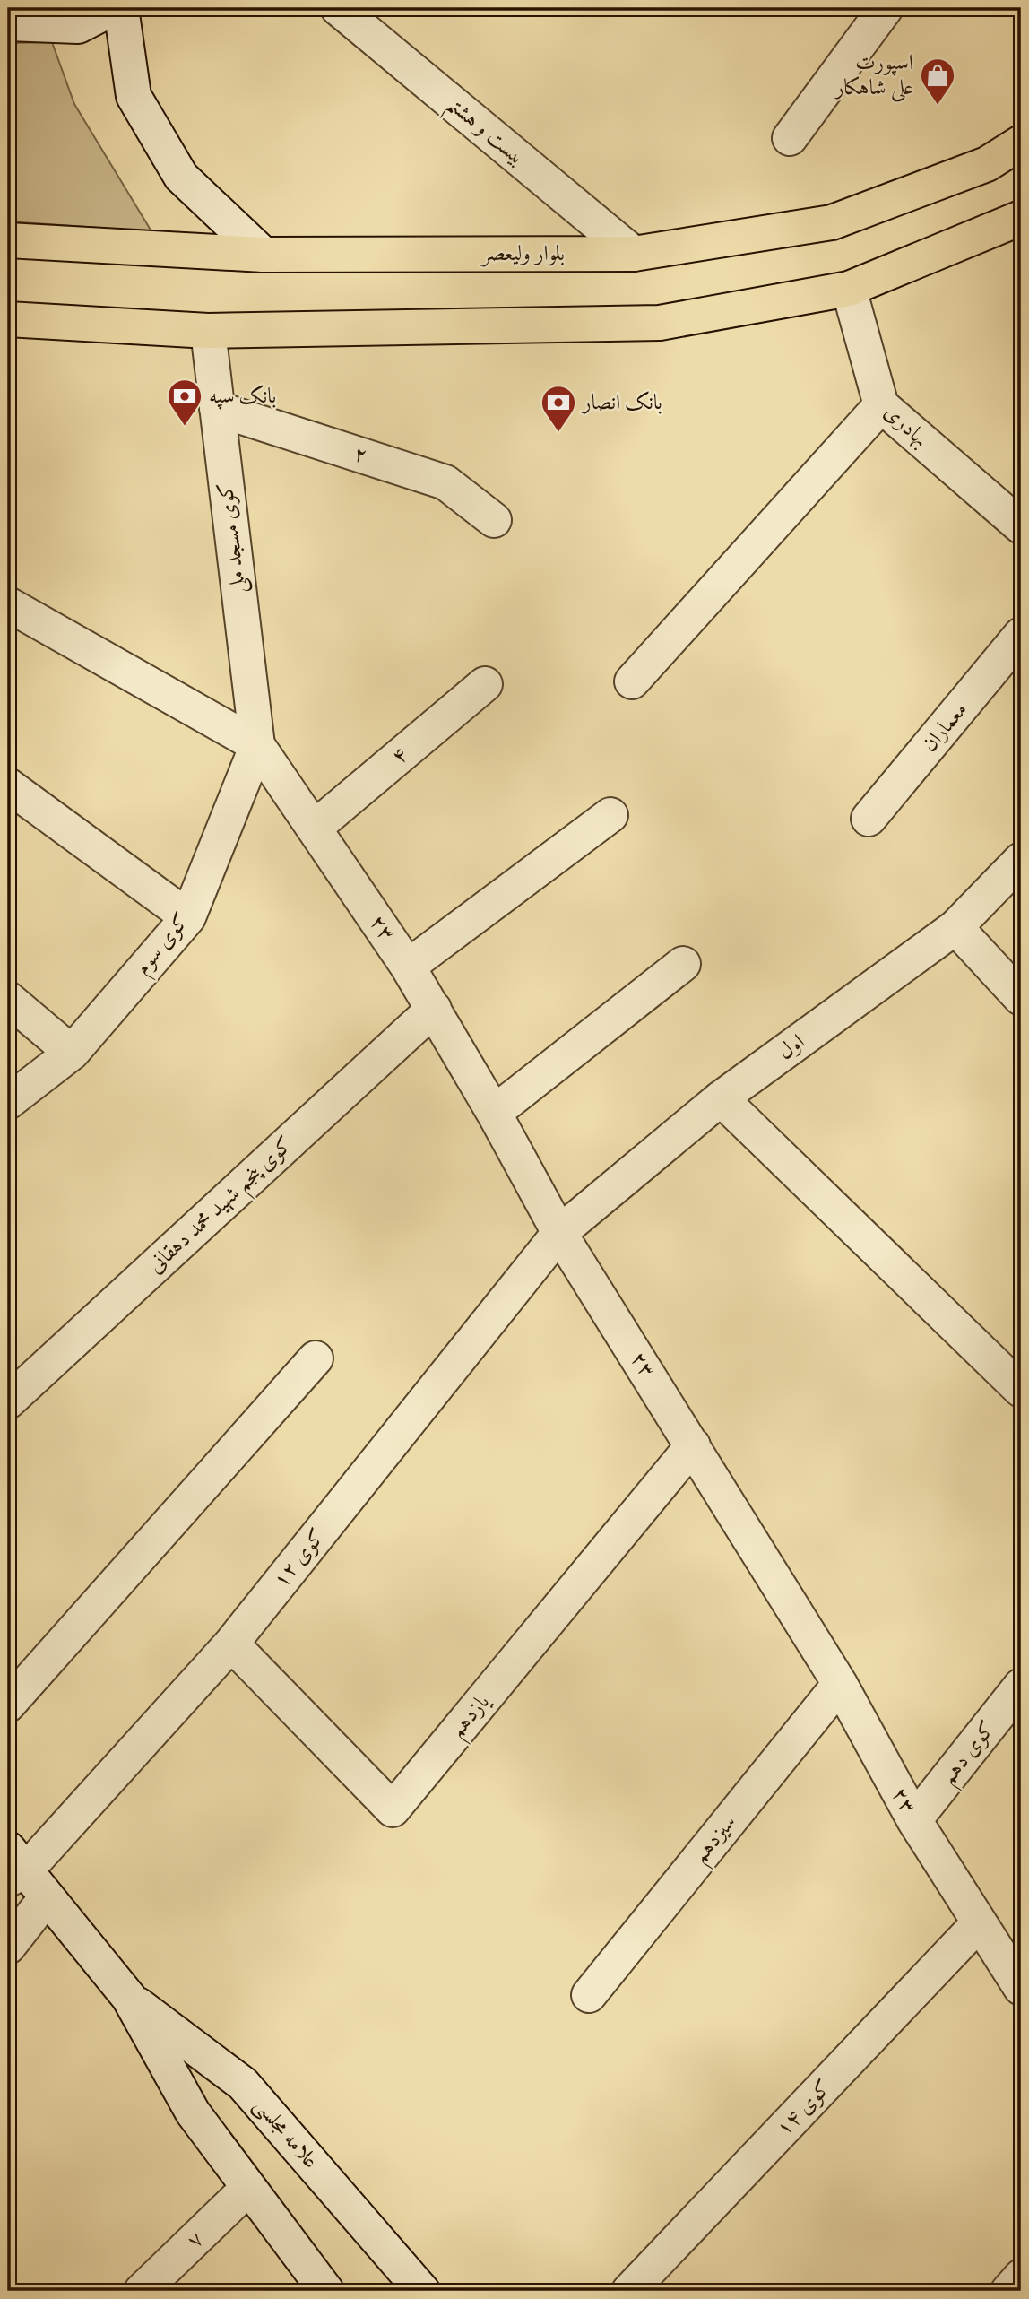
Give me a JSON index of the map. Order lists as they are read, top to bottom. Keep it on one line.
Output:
{"streets":{"main road":["بلوار ولیعصر"],"street":["بیست و هشتم","بهادری","۲","کوی مسجد ملی","معماران","۴","۲۳","کوی سوم","اول","کوی پنجم شهید محمد دهقانی","کوی ۱۲","یازدهم","کوی دهم","سیزدهم","کوی ۱۴","علامه مجلسی","۷"]},"crossings":[["بیست و هشتم","بلوار ولیعصر"],["۲","کوی مسجد ملی"],["کوی مسجد ملی","۲۳"],["کوی مسجد ملی","کوی سوم"],["۴","۲۳"],["۲۳","کوی سوم"],["۲۳","اول"],["۲۳","کوی پنجم شهید محمد دهقانی"],["۲۳","کوی ۱۲"],["۲۳","یازدهم"],["۲۳","کوی دهم"],["۲۳","سیزدهم"],["۲۳","کوی ۱۴"],["اول","کوی ۱۲"],["کوی ۱۲","یازدهم"],["کوی ۱۲","علامه مجلسی"],["علامه مجلسی","۷"]],"places":{"shop":["اسپورت علی شاهکار"],"bank":["بانک سپه","بانک انصار"]}}
